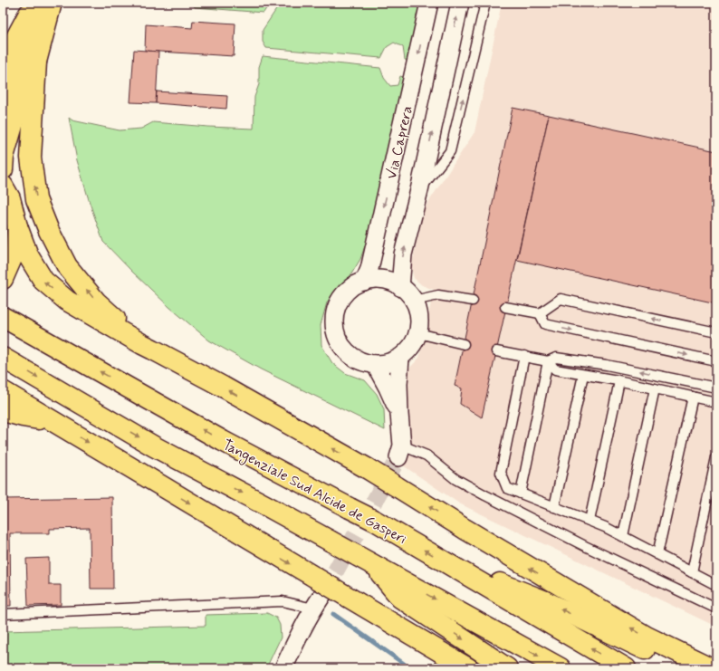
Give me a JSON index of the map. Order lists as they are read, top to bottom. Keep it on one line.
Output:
{"streets":{"highway":["Tangenziale Sud Alcide de Gasperi"],"street":["Via Caprera"]}}
